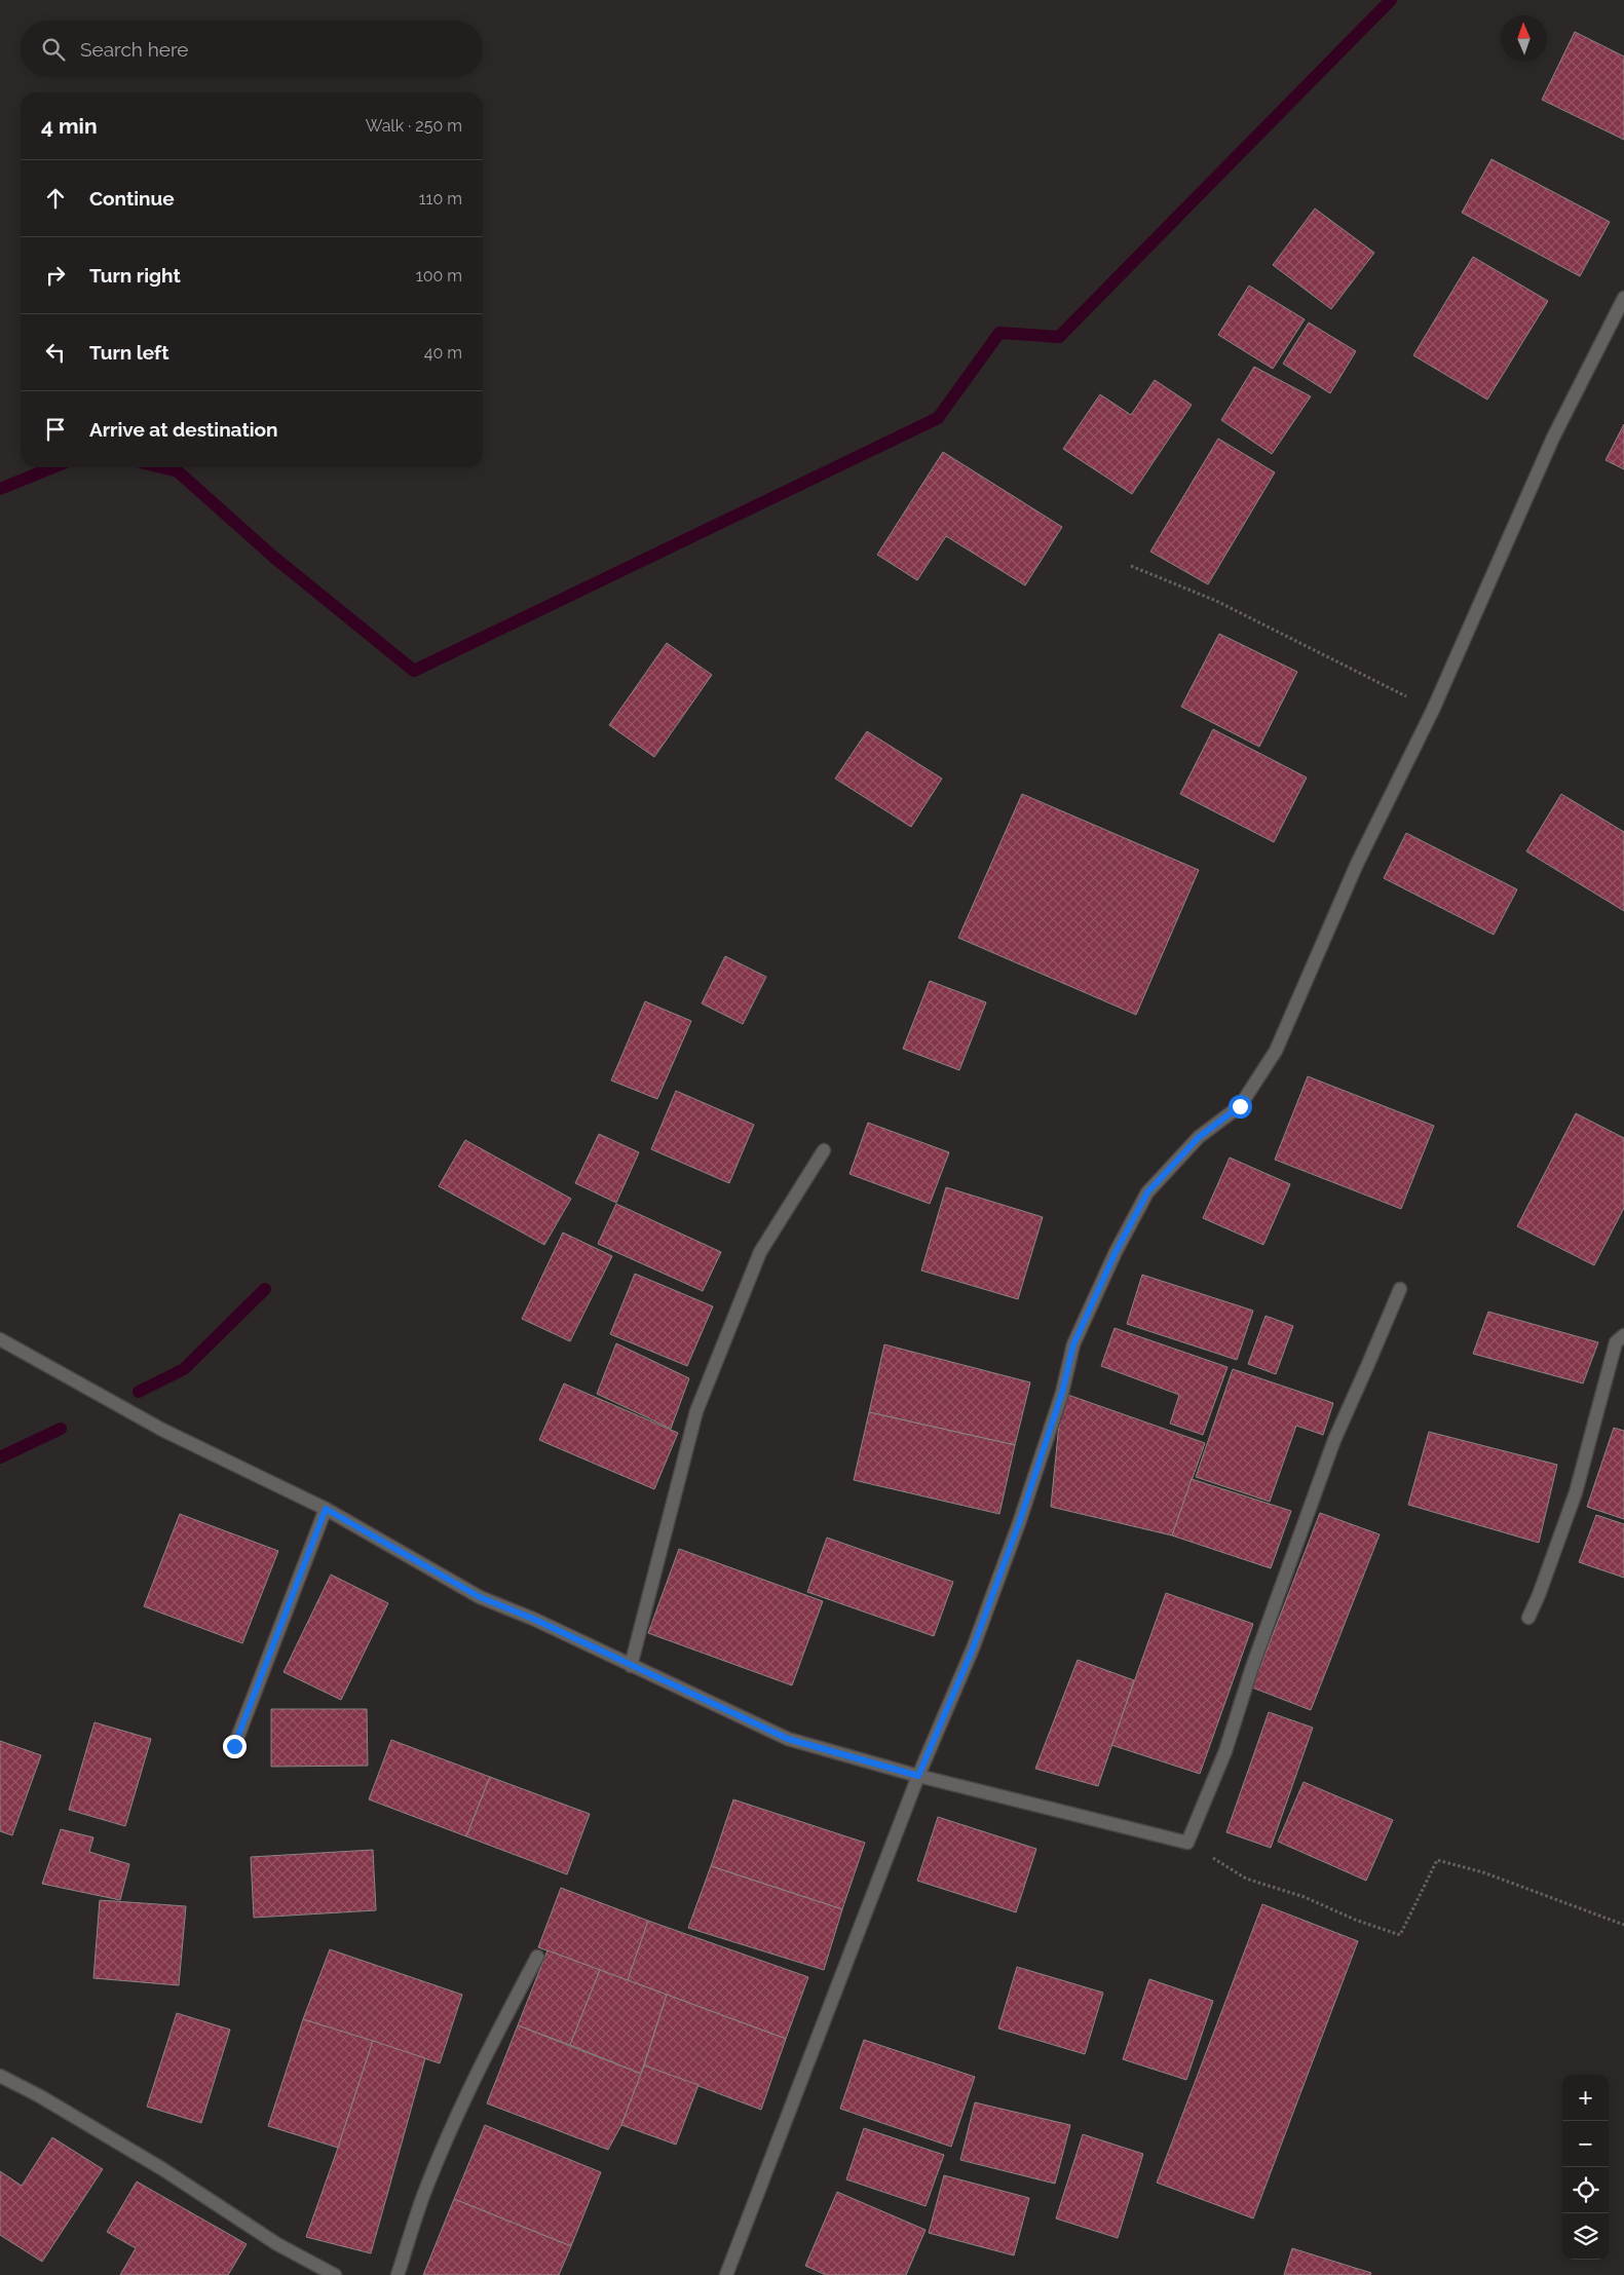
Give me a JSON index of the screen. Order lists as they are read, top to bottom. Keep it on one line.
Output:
{"north":"top","page":{"search":"Search here","heading":["4 min","Walk · 250 m"],"list":[["Continue","110 m"],["Turn right","100 m"],["Turn left","40 m"],"Arrive at destination"],"map_buttons":["+","−"]}}
